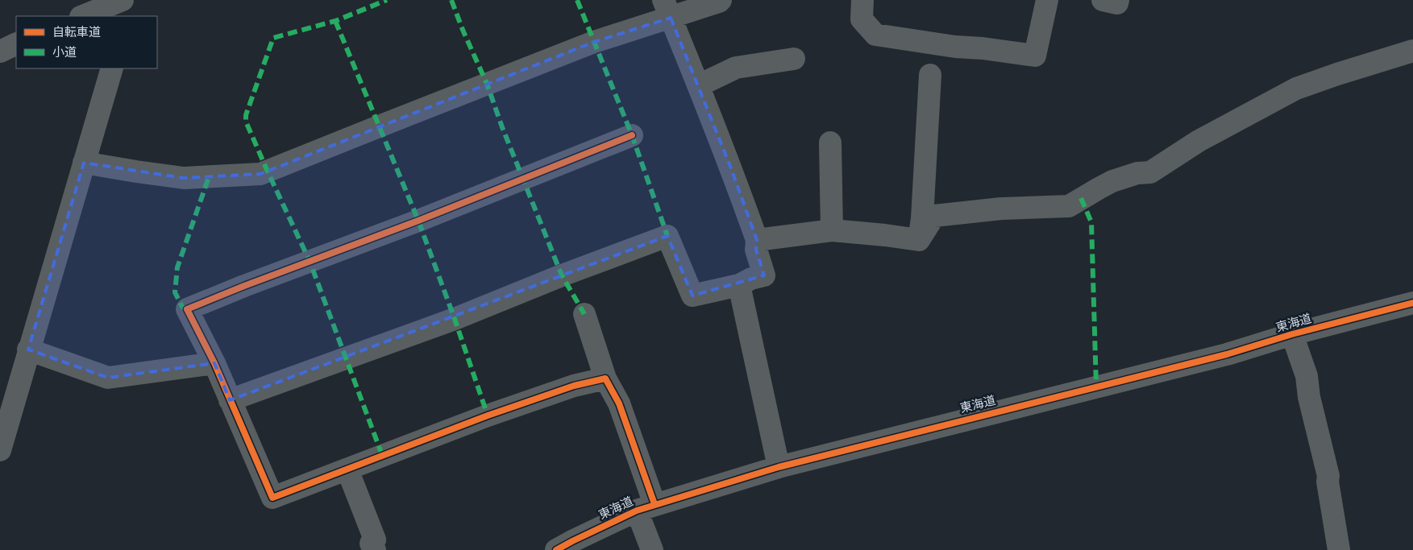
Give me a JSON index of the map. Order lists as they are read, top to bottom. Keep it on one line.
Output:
{"streets":{"street":["東海道"]},"legend":["自転車道","小道"]}
